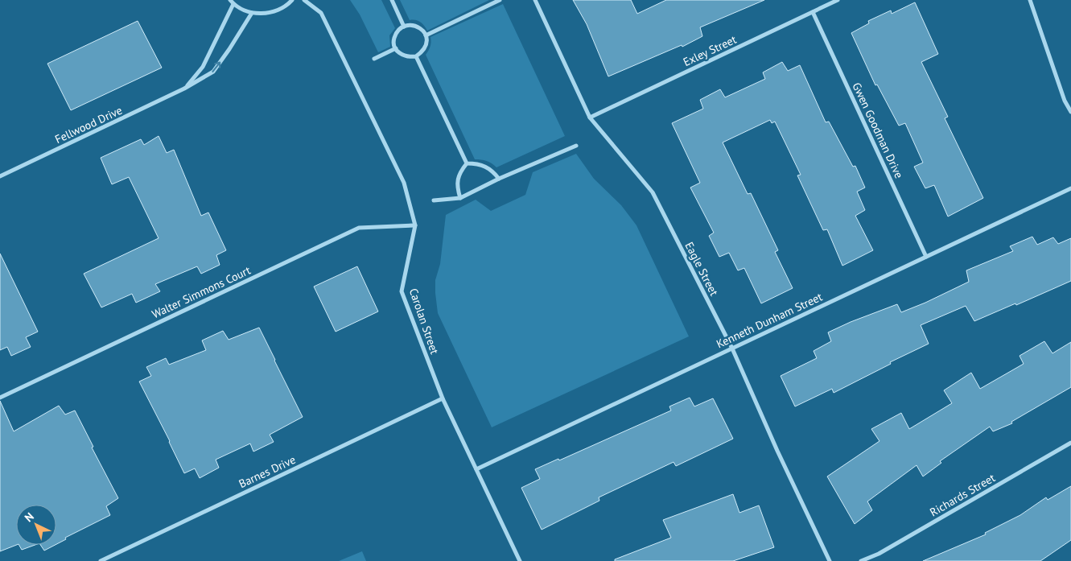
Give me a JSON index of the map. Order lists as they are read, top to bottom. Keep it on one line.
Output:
{"streets":{"street":["Exley Street","Fellwood Drive","Gwen Goodman Drive","Eagle Street","Walter Simmons Court","Kenneth Dunham Street","Carolan Street","Barnes Drive","Richards Street"]},"crossings":[["Exley Street","Gwen Goodman Drive"],["Exley Street","Eagle Street"],["Gwen Goodman Drive","Kenneth Dunham Street"],["Eagle Street","Kenneth Dunham Street"],["Walter Simmons Court","Carolan Street"],["Kenneth Dunham Street","Carolan Street"],["Carolan Street","Barnes Drive"]],"north":"top left"}
